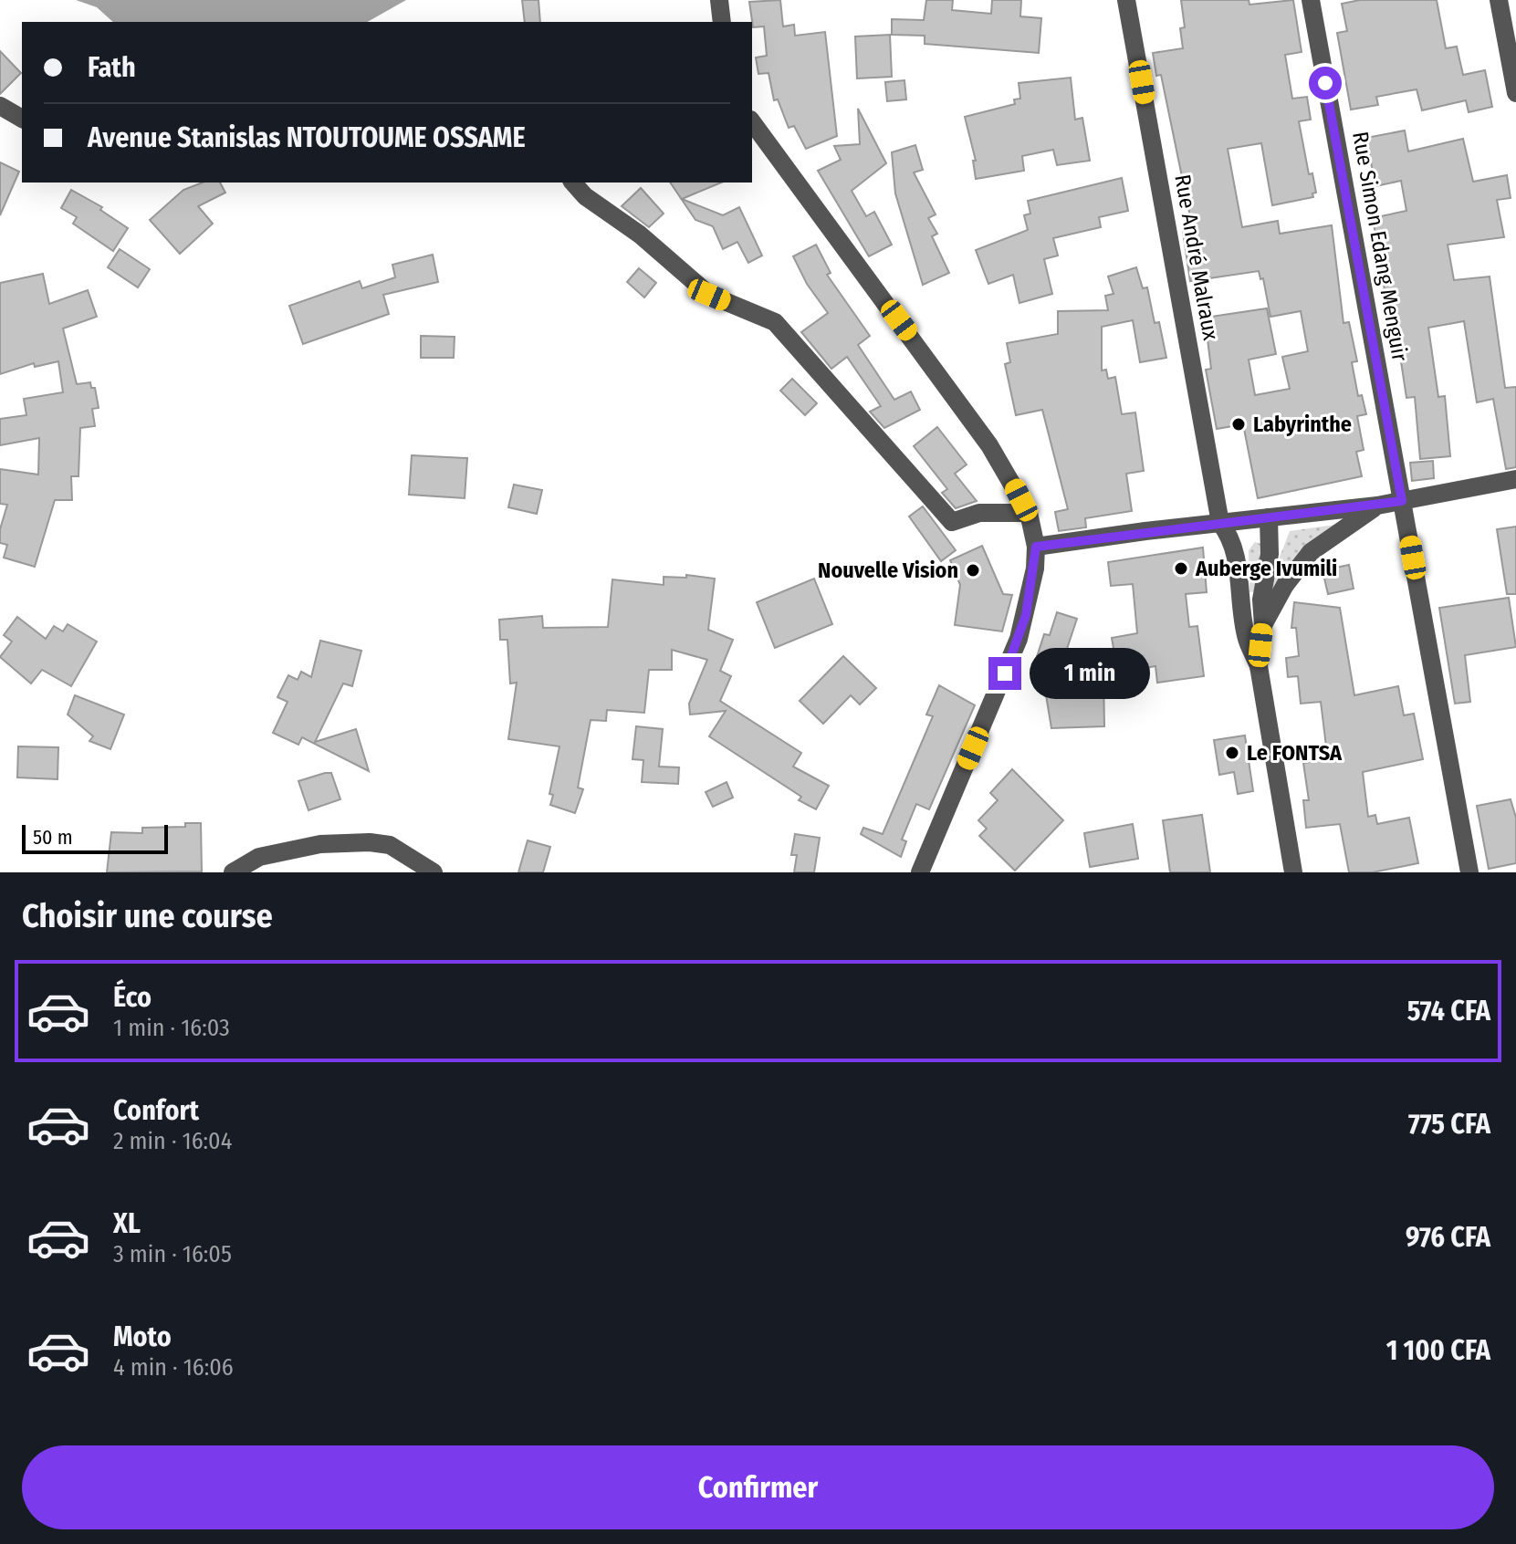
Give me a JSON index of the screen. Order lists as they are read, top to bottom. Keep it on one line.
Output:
{"streets":{"street":["Rue Simon Edang Menguir","Rue André Malraux"]},"places":["Labyrinthe","Auberge Ivumili","Nouvelle Vision","Le FONTSA"],"scale_bar":"50 m","page":{"banner":["Fath","Avenue Stanislas NTOUTOUME OSSAME"],"bubble":"1 min","scale":"50 m","heading":"Choisir une course","list":[{"name":"Éco","note":"1 min · 16:03","value":"574 CFA"},{"name":"Confort","note":"2 min · 16:04","value":"775 CFA"},{"name":"XL","note":"3 min · 16:05","value":"976 CFA"},{"name":"Moto","note":"4 min · 16:06","value":"1 100 CFA"}],"buttons":"Confirmer"}}
